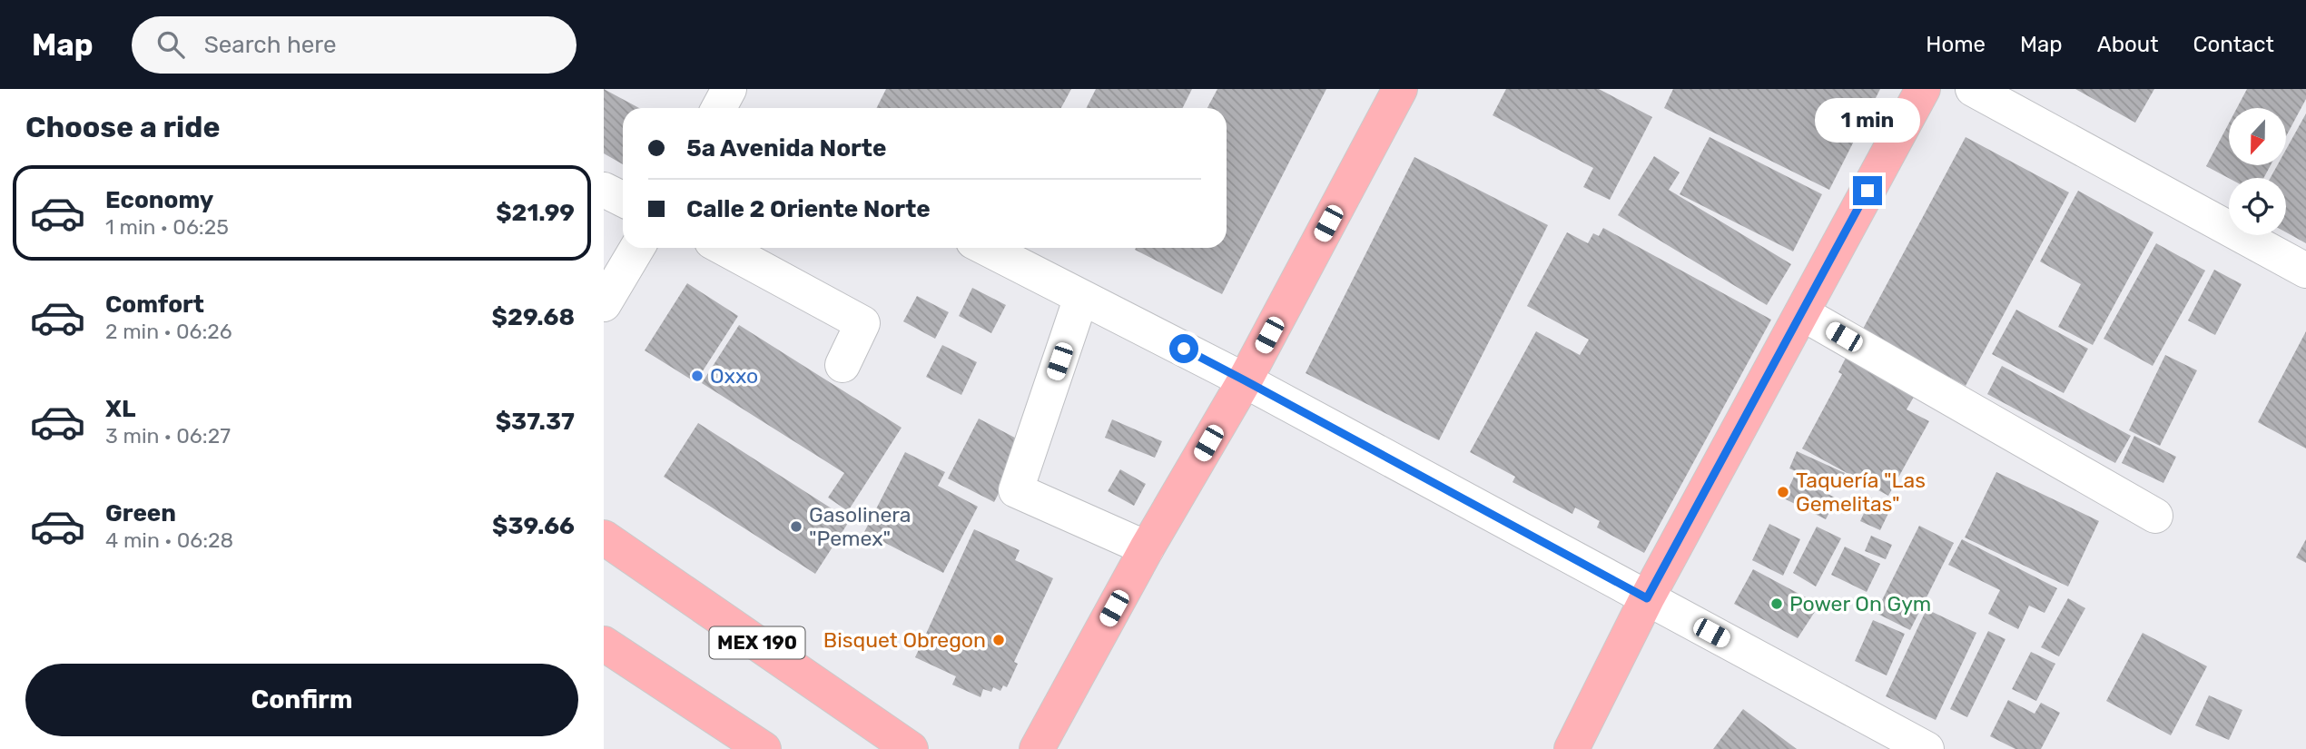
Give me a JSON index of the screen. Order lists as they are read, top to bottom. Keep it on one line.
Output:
{"streets":{"main road":["MEX 190"]},"places":["Oxxo","Taquería \"Las Gemelitas\"","Gasolinera \"Pemex\"","Power On Gym","Bisquet Obregon"],"north":"bottom","page":{"header":"Map","search":"Search here","nav":["Home","Map","About","Contact"],"heading":"Choose a ride","bubble":"1 min","banner":["5a Avenida Norte","Calle 2 Oriente Norte"],"list":[{"name":"Economy","note":"1 min · 06:25","value":"$21.99"},{"name":"Comfort","note":"2 min · 06:26","value":"$29.68"},{"name":"XL","note":"3 min · 06:27","value":"$37.37"},{"name":"Green","note":"4 min · 06:28","value":"$39.66"}],"buttons":"Confirm"}}
